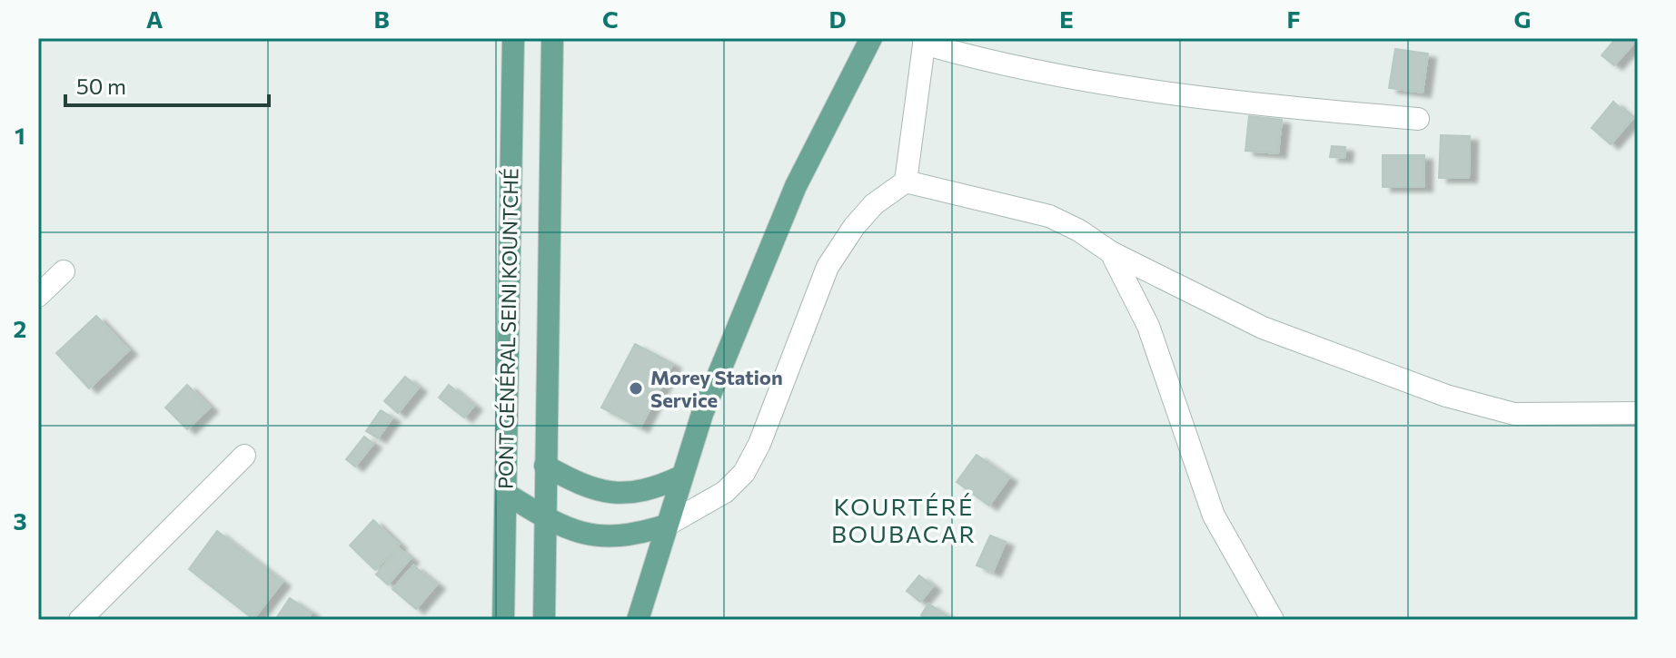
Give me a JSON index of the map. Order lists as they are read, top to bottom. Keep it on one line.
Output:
{"streets":{"main road":["PONT GÉNÉRAL SEINI KOUNTCHÉ"]},"districts":["KOURTÉRÉ BOUBACAR"],"places":["Morey Station Service"],"scale_bar":"50 m","grid":{"columns":["A","B","C","D","E","F","G"],"rows":["1","2","3"]}}
